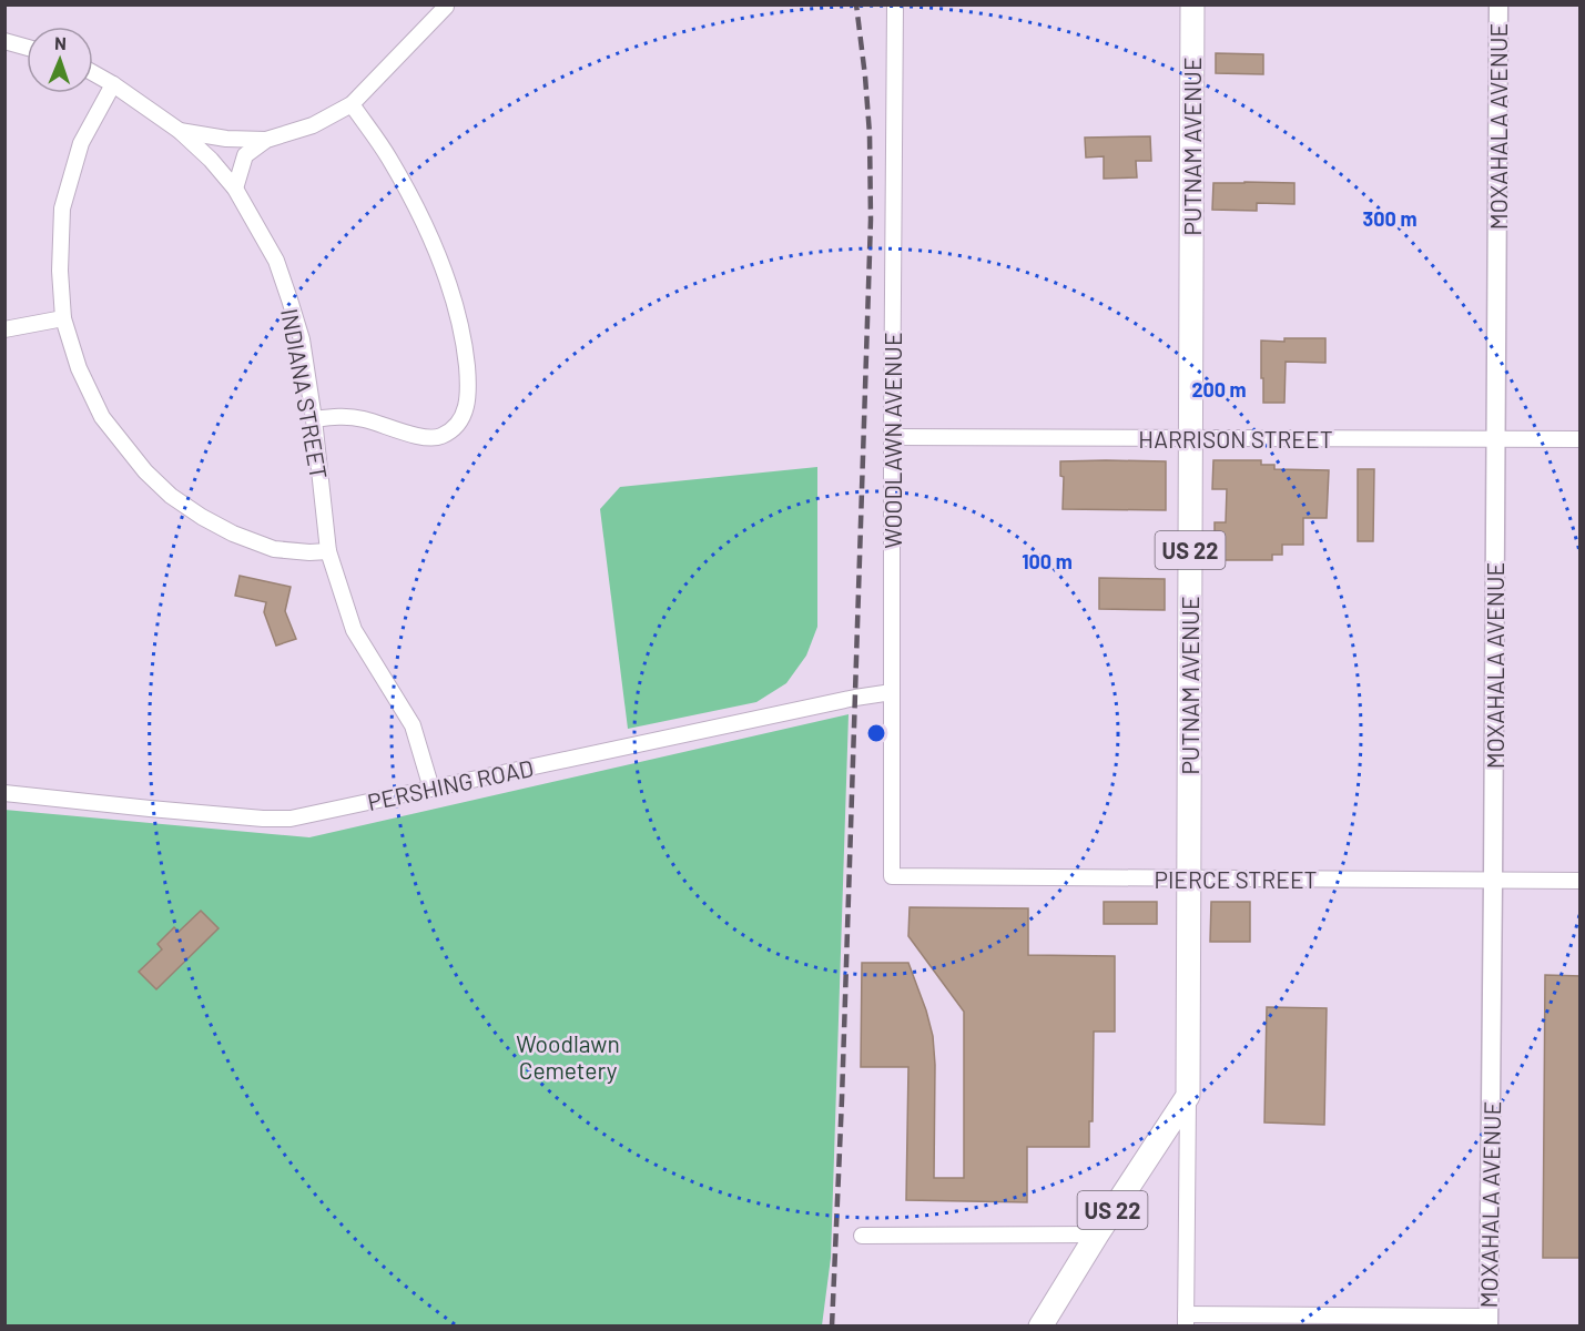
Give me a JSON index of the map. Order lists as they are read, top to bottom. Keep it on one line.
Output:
{"streets":{"main road":["PUTNAM AVENUE","US 22"],"street":["MOXAHALA AVENUE","INDIANA STREET","HARRISON STREET","WOODLAWN AVENUE","PERSHING ROAD","PIERCE STREET"]},"crossings":[["MOXAHALA AVENUE","HARRISON STREET"],["MOXAHALA AVENUE","PIERCE STREET"],["PUTNAM AVENUE","HARRISON STREET"],["PUTNAM AVENUE","US 22"],["PUTNAM AVENUE","PIERCE STREET"],["INDIANA STREET","PERSHING ROAD"],["HARRISON STREET","WOODLAWN AVENUE"],["WOODLAWN AVENUE","PERSHING ROAD"],["WOODLAWN AVENUE","PIERCE STREET"]],"parks":["Woodlawn Cemetery"],"north":"top","rings":["300 m","200 m","100 m"]}
